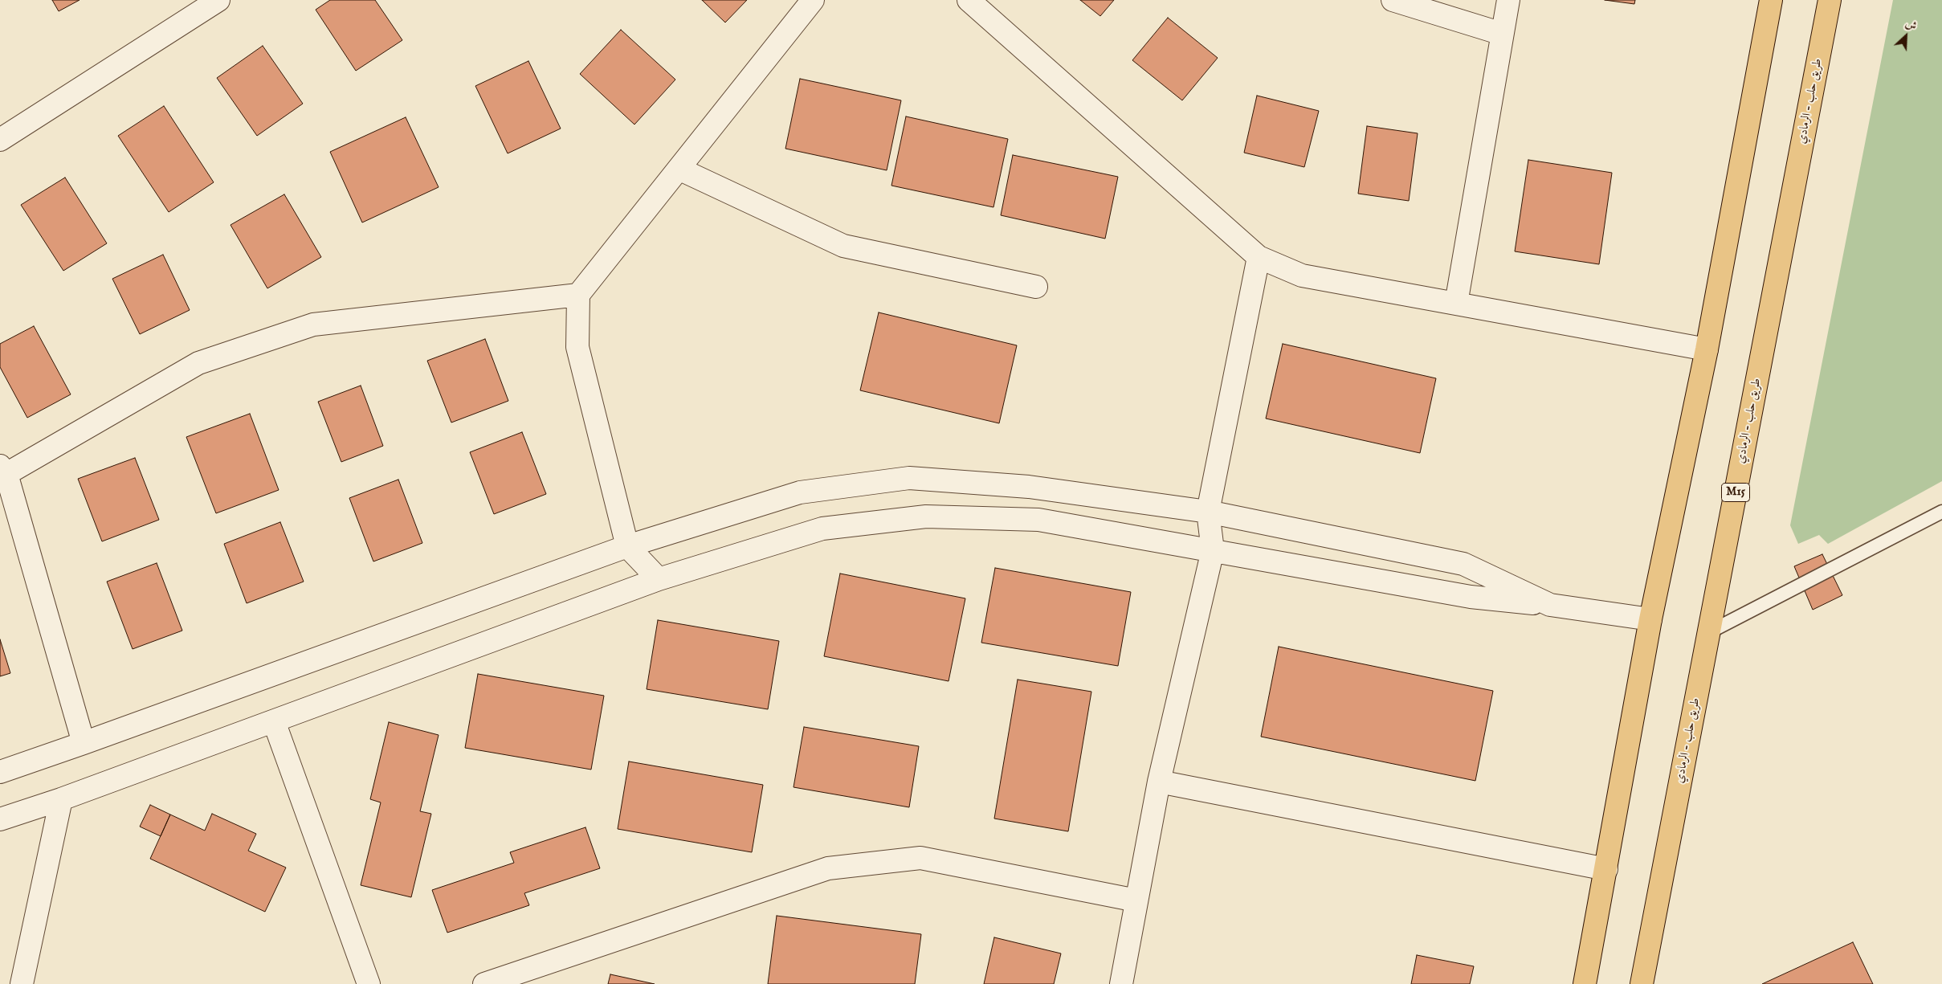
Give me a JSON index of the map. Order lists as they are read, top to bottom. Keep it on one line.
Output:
{"streets":{"highway":["طريق حلب - الرمادي","M15"]},"north":"top right"}
